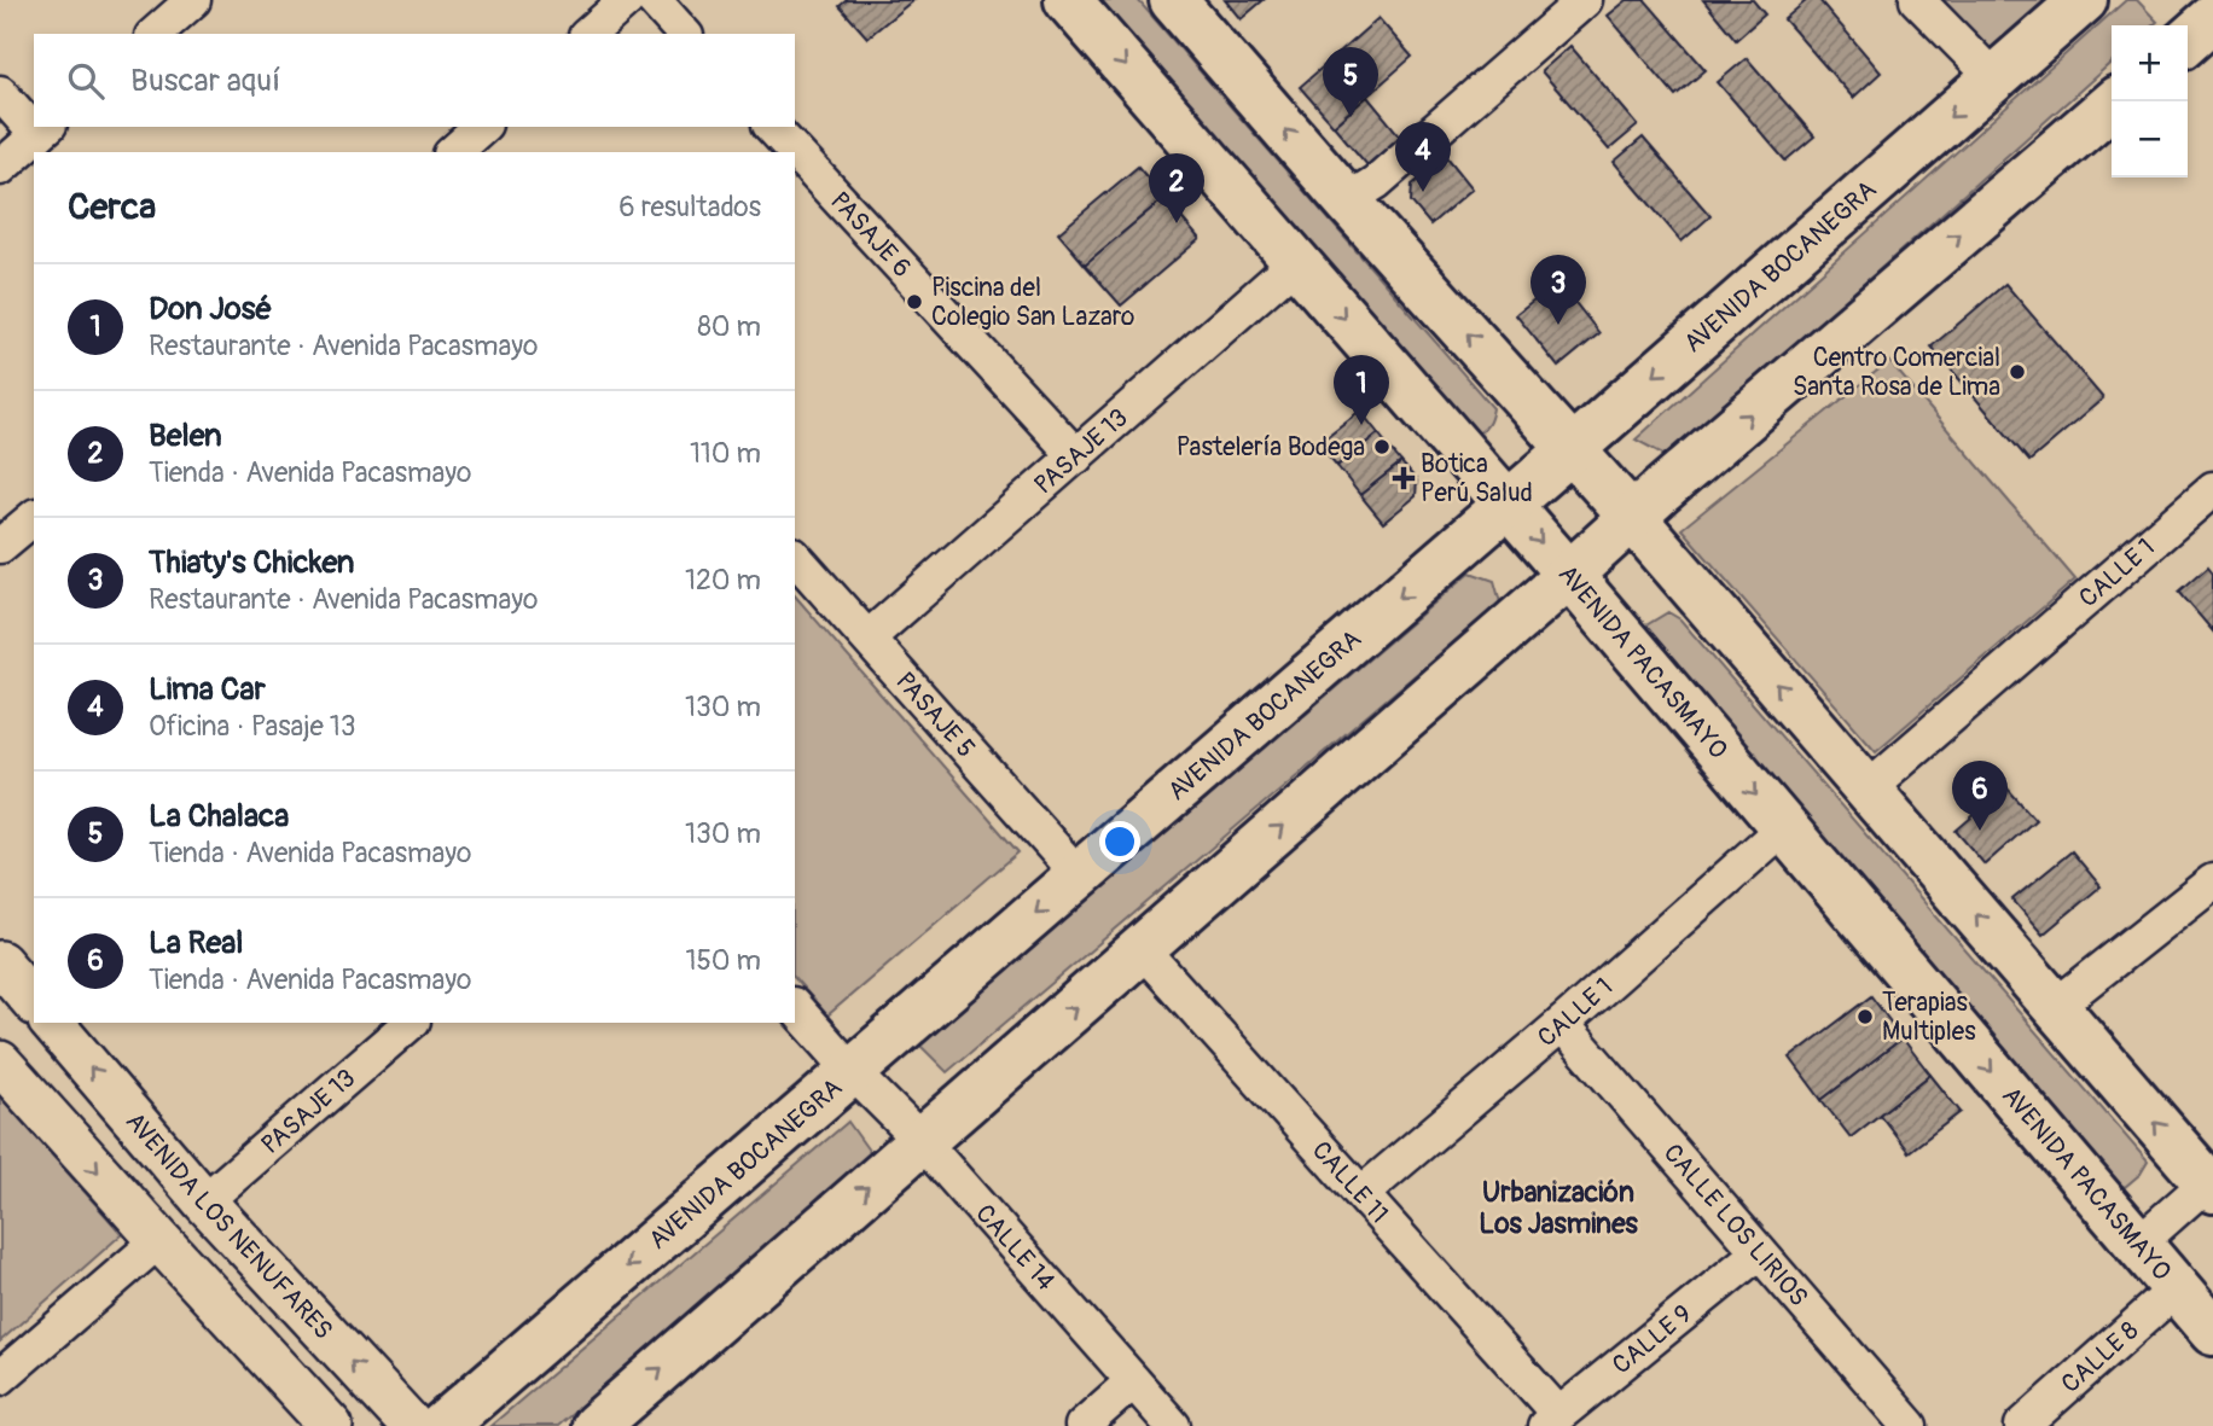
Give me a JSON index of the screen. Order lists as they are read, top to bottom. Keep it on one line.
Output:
{"streets":{"main road":["AVENIDA BOCANEGRA","AVENIDA PACASMAYO"],"street":["PASAJE 6","PASAJE 13","CALLE 1","PASAJE 5","CALLE 11","AVENIDA LOS NENUFARES","CALLE LOS LIRIOS","CALLE 14","CALLE 9","CALLE 8"]},"crossings":[["PASAJE 6","PASAJE 13"],["AVENIDA BOCANEGRA","AVENIDA PACASMAYO"],["AVENIDA BOCANEGRA","PASAJE 5"],["AVENIDA BOCANEGRA","CALLE 14"],["PASAJE 13","AVENIDA PACASMAYO"],["PASAJE 13","PASAJE 5"],["PASAJE 13","AVENIDA LOS NENUFARES"],["CALLE 1","AVENIDA PACASMAYO"],["CALLE 1","CALLE 11"],["CALLE 1","CALLE LOS LIRIOS"],["AVENIDA PACASMAYO","CALLE 8"],["CALLE 11","CALLE 9"],["CALLE LOS LIRIOS","CALLE 9"]],"districts":["Urbanización Los Jasmines"],"places":{"other":["Piscina del Colegio San Lazaro","Centro Comercial Santa Rosa de Lima","Pastelería Bodega","Terapias Multiples"],"health":["Botica Perú Salud"]},"page":{"map_buttons":["+","−"],"search":"Buscar aquí","pins":["5","4","2","3","1","6"],"heading":["Cerca","6 resultados"],"list":[{"mark":"1","name":"Don José","note":"Restaurante · Avenida Pacasmayo","value":"80 m"},{"mark":"2","name":"Belen","note":"Tienda · Avenida Pacasmayo","value":"110 m"},{"mark":"3","name":"Thiaty's Chicken","note":"Restaurante · Avenida Pacasmayo","value":"120 m"},{"mark":"4","name":"Lima Car","note":"Oficina · Pasaje 13","value":"130 m"},{"mark":"5","name":"La Chalaca","note":"Tienda · Avenida Pacasmayo","value":"130 m"},{"mark":"6","name":"La Real","note":"Tienda · Avenida Pacasmayo","value":"150 m"}]}}
